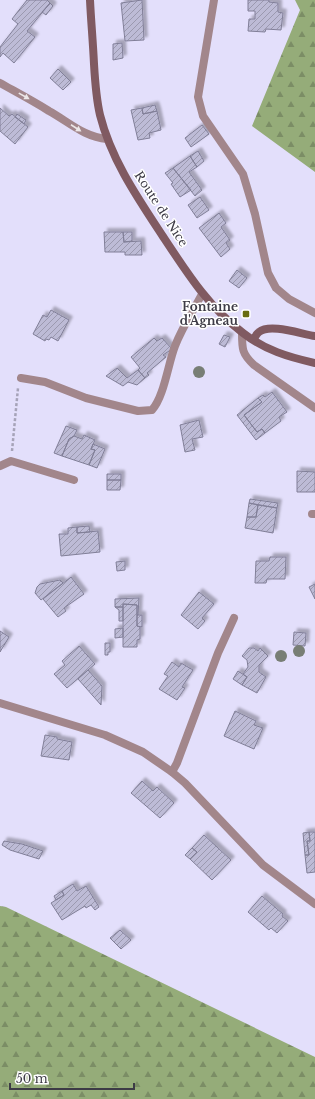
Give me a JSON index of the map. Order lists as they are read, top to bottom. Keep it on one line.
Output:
{"streets":{"main road":["Route de Nice"]},"places":{"transit":["Fontaine d'Agneau"]},"scale_bar":"50 m"}
